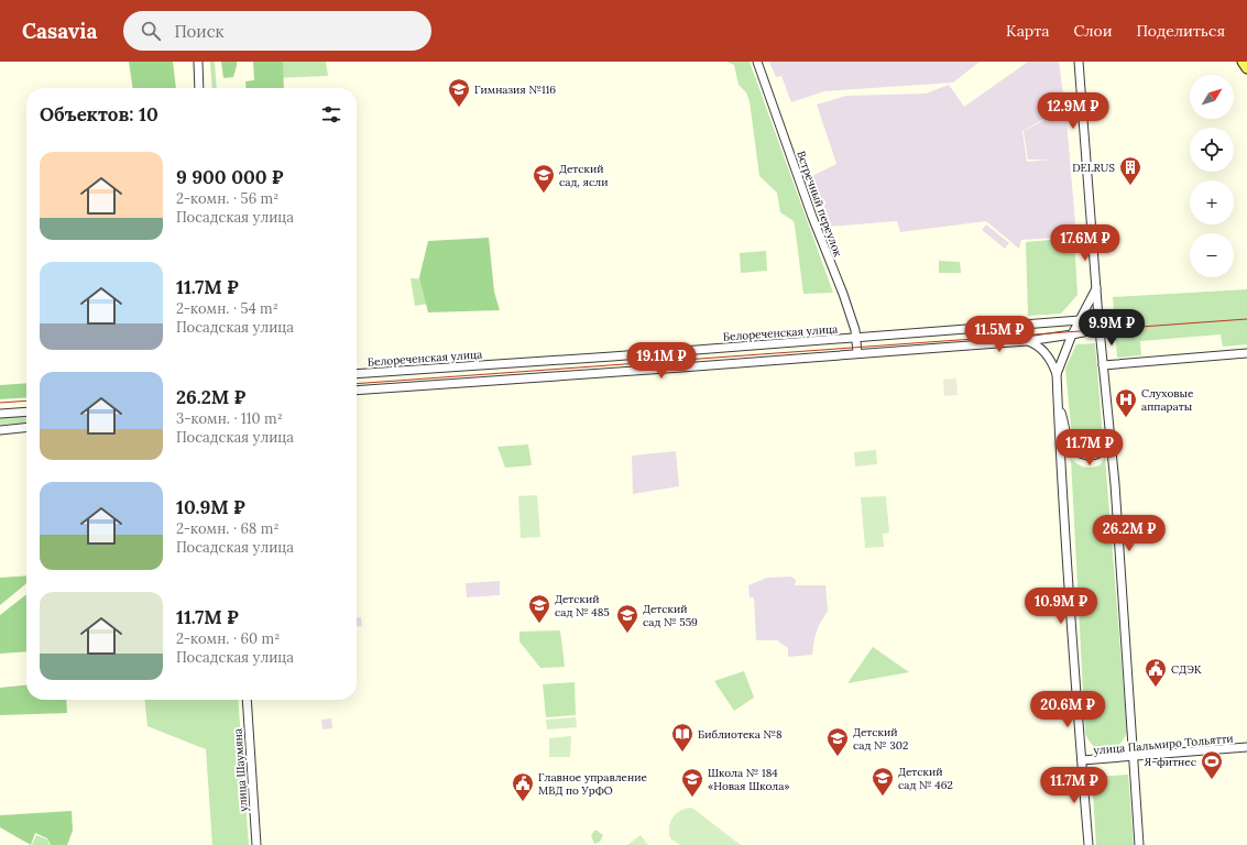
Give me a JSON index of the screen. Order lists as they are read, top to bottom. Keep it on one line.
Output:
{"streets":{"street":["Встречный переулок","Белореченская улица","улица Пальмиро Тольятти","улица Шаумяна"]},"crossings":[["Встречный переулок","Белореченская улица"]],"places":{"school or university":["Гимназия №116","Детский сад, ясли","Детский сад № 485","Детский сад № 559","Детский сад № 302","Детский сад № 462","Школа № 184 «Новая Школа»"],"building":["DELRUS"],"hospital":["Слуховые аппараты"],"public building":["СДЭК","Главное управление МВД по УрФО"],"library":["Библиотека №8"],"sports":["Я-фитнес"]},"north":"top right","page":{"header":"Casavia","search":"Поиск","nav":["Карта","Слои","Поделиться"],"map_buttons":["+","−"],"heading":"Объектов: 10","price":["12.9M ₽","17.6M ₽","9.9M ₽","11.5M ₽","19.1M ₽","11.7M ₽","26.2M ₽","10.9M ₽","20.6M ₽","11.7M ₽"],"list":[{"name":"9 900 000 ₽","note":"2-комн. · 56 m² · Посадская улица"},{"name":"11.7M ₽","note":"2-комн. · 54 m² · Посадская улица"},{"name":"26.2M ₽","note":"3-комн. · 110 m² · Посадская улица"},{"name":"10.9M ₽","note":"2-комн. · 68 m² · Посадская улица"},{"name":"11.7M ₽","note":"2-комн. · 60 m² · Посадская улица"}]}}
